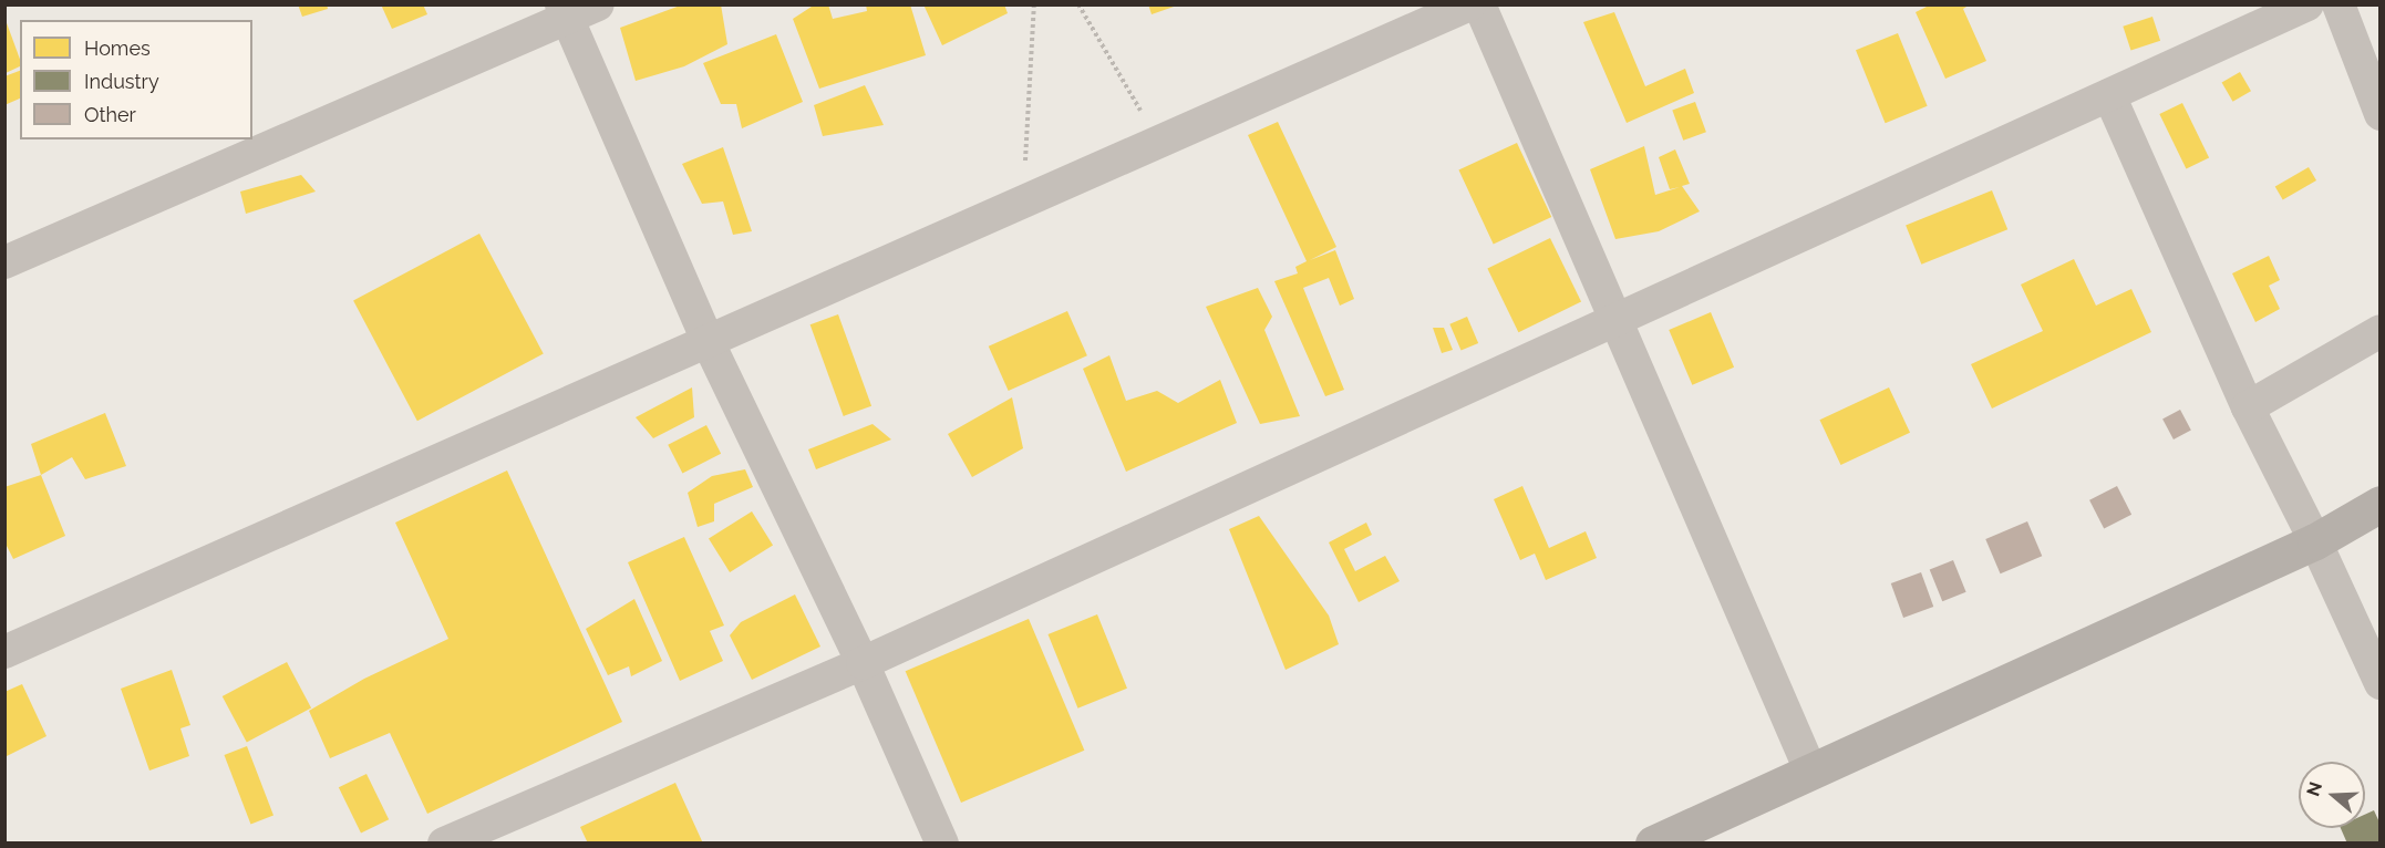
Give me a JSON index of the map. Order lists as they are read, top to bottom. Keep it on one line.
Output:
{"legend":["Homes","Industry","Other"],"north":"left"}
